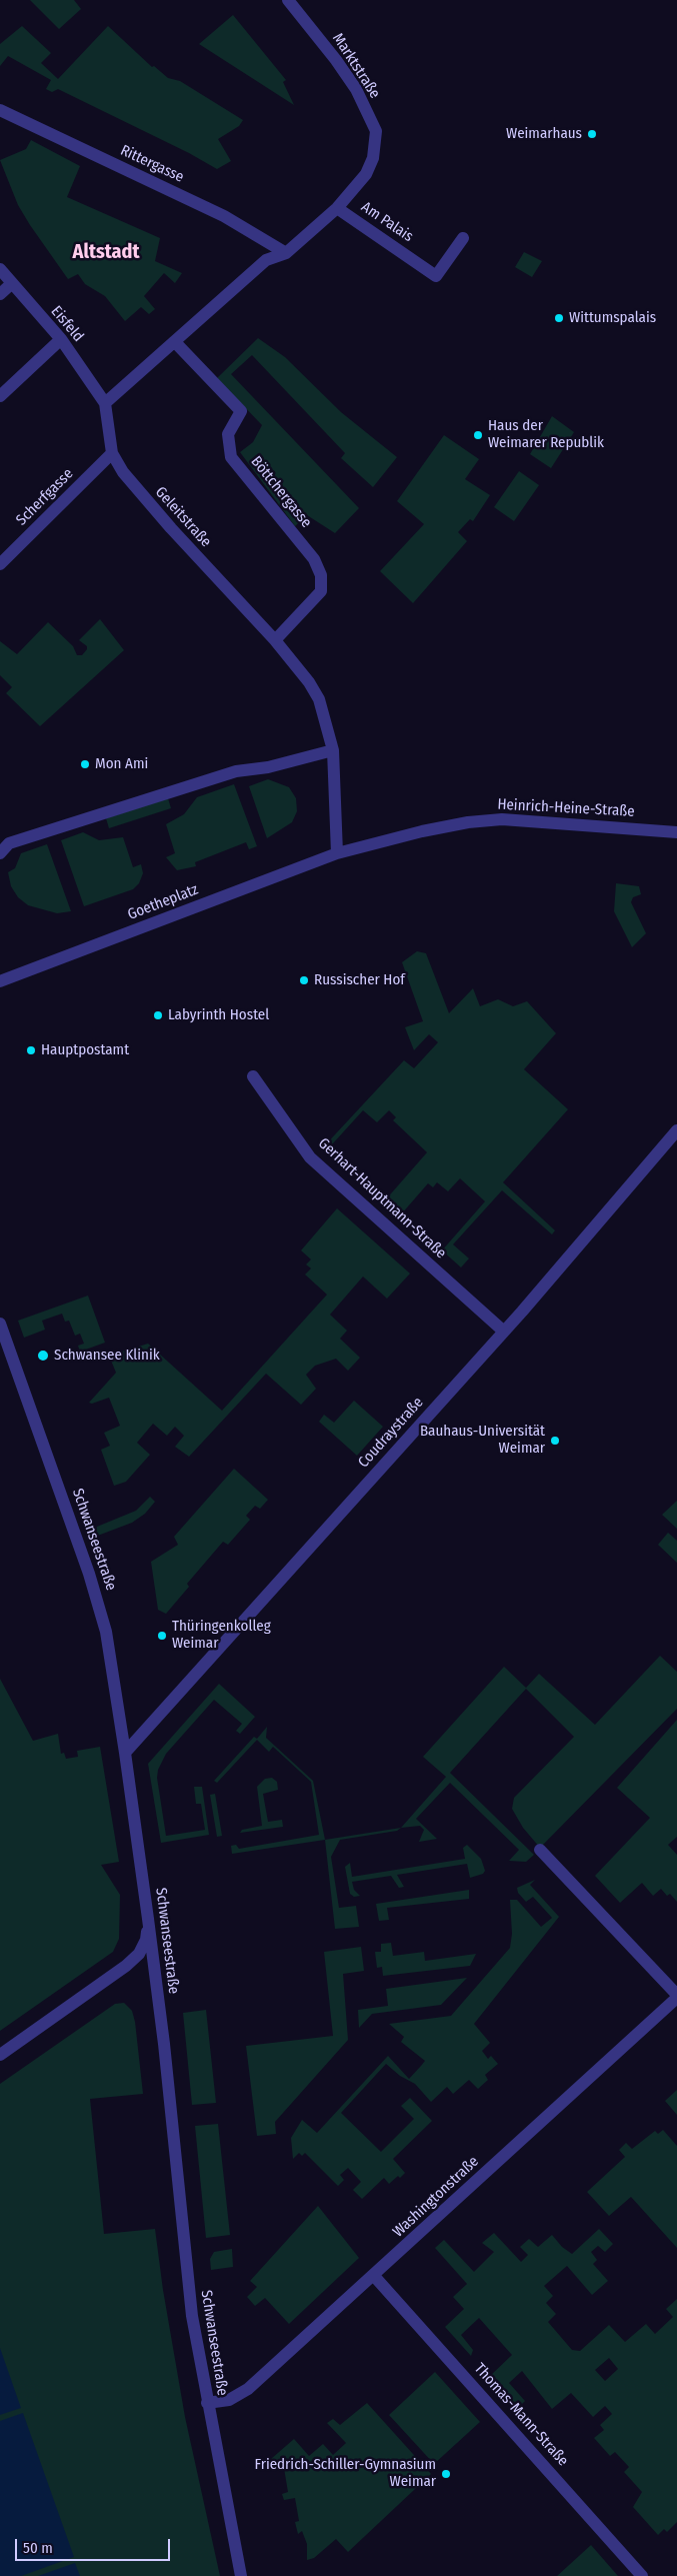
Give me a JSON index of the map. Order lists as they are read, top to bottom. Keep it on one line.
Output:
{"streets":{"street":["Marktstraße","Rittergasse","Am Palais","Eisfeld","Böttchergasse","Scherfgasse","Geleitstraße","Heinrich-Heine-Straße","Goetheplatz","Gerhart-Hauptmann-Straße","Coudraystraße","Schwanseestraße","Washingtonstraße","Thomas-Mann-Straße"]},"crossings":[["Marktstraße","Am Palais"],["Rittergasse","Am Palais"],["Eisfeld","Geleitstraße"],["Böttchergasse","Geleitstraße"],["Scherfgasse","Geleitstraße"],["Geleitstraße","Heinrich-Heine-Straße"],["Geleitstraße","Goetheplatz"],["Heinrich-Heine-Straße","Goetheplatz"],["Gerhart-Hauptmann-Straße","Coudraystraße"],["Coudraystraße","Schwanseestraße"],["Schwanseestraße","Washingtonstraße"],["Washingtonstraße","Thomas-Mann-Straße"]],"districts":["Altstadt"],"places":["Weimarhaus","Wittumspalais","Haus der Weimarer Republik","Mon Ami","Russischer Hof","Labyrinth Hostel","Hauptpostamt","Schwansee Klinik","Bauhaus-Universität Weimar","Thüringenkolleg Weimar","Friedrich-Schiller-Gymnasium Weimar"],"scale_bar":"50 m"}
